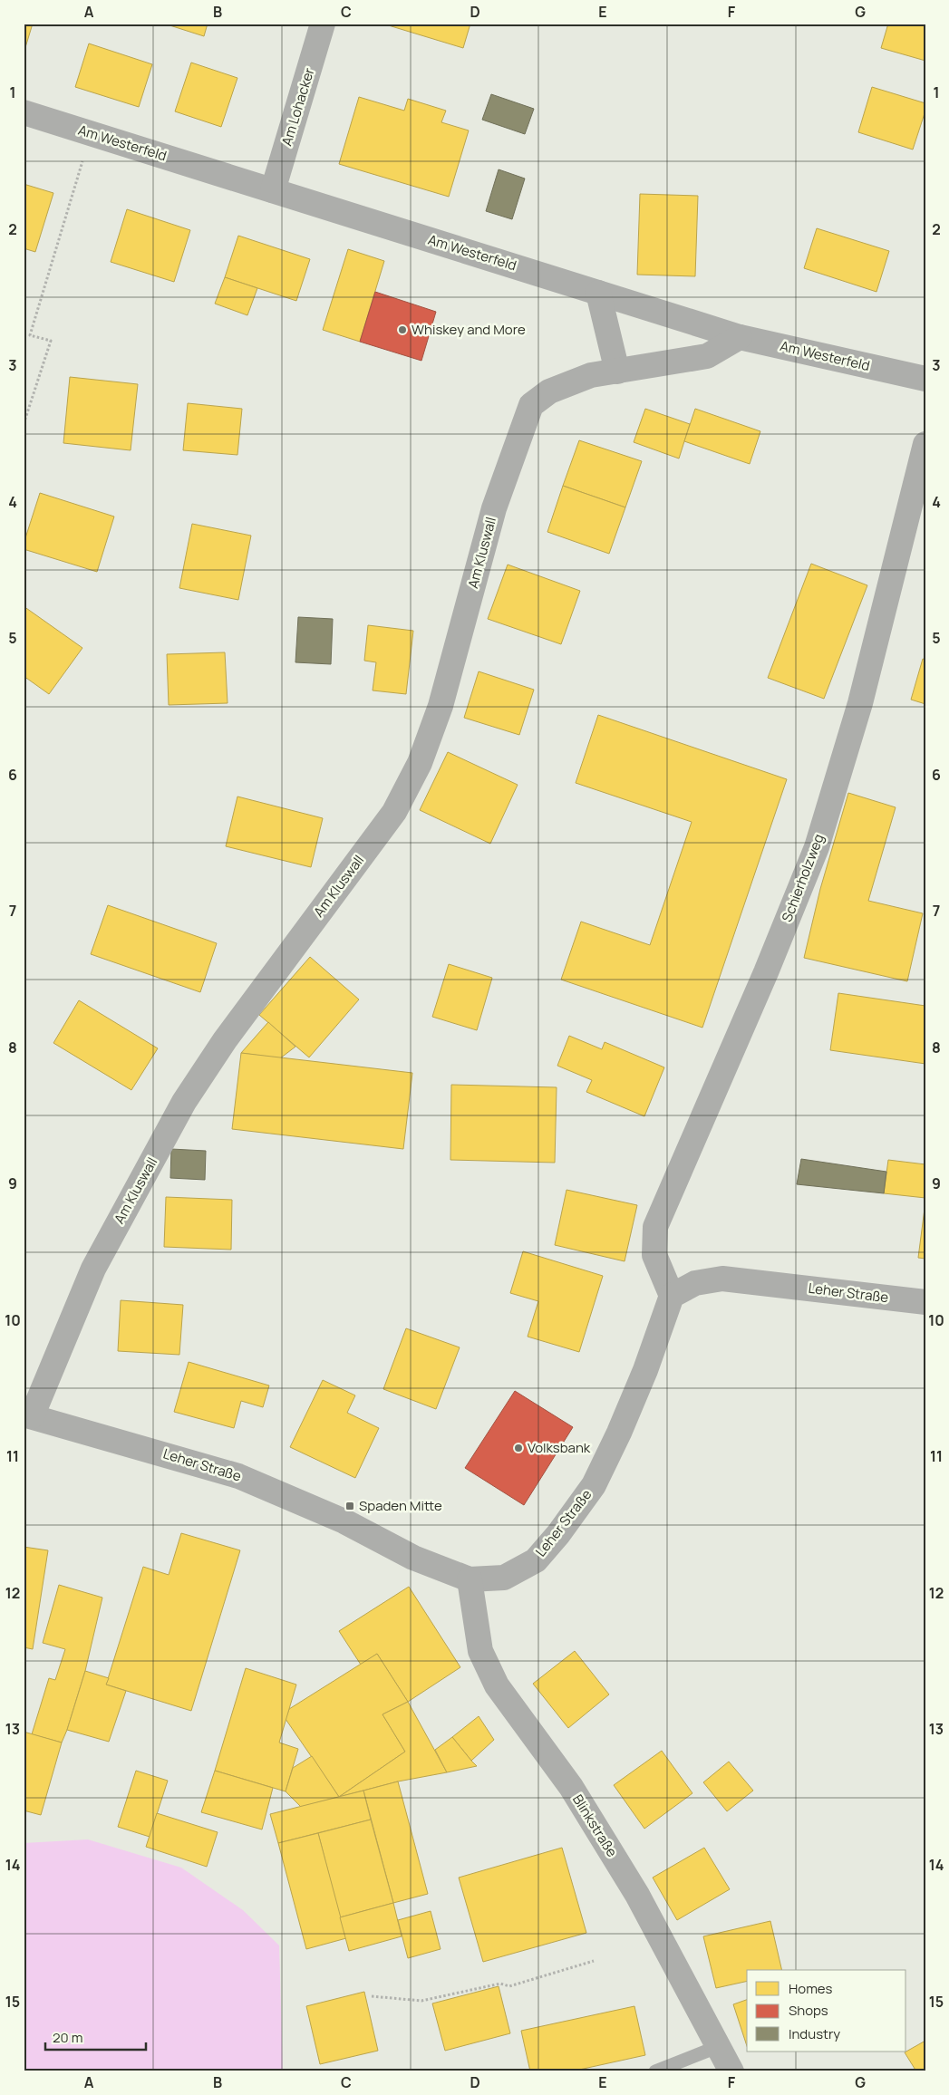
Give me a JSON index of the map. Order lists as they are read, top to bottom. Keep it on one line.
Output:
{"streets":{"street":["Am Lohacker","Am Westerfeld","Am Kluswall","Schierholzweg","Leher Straße","Blinkstraße"]},"crossings":[["Am Lohacker","Am Westerfeld"],["Am Westerfeld","Am Kluswall"],["Am Kluswall","Leher Straße"],["Schierholzweg","Leher Straße"],["Leher Straße","Blinkstraße"]],"places":{"other":["Whiskey and More","Volksbank"],"transit":["Spaden Mitte"]},"legend":["Homes","Shops","Industry"],"scale_bar":"20 m","grid":{"columns":["A","B","C","D","E","F","G"],"rows":["1","2","3","4","5","6","7","8","9","10","11","12","13","14","15"]}}
